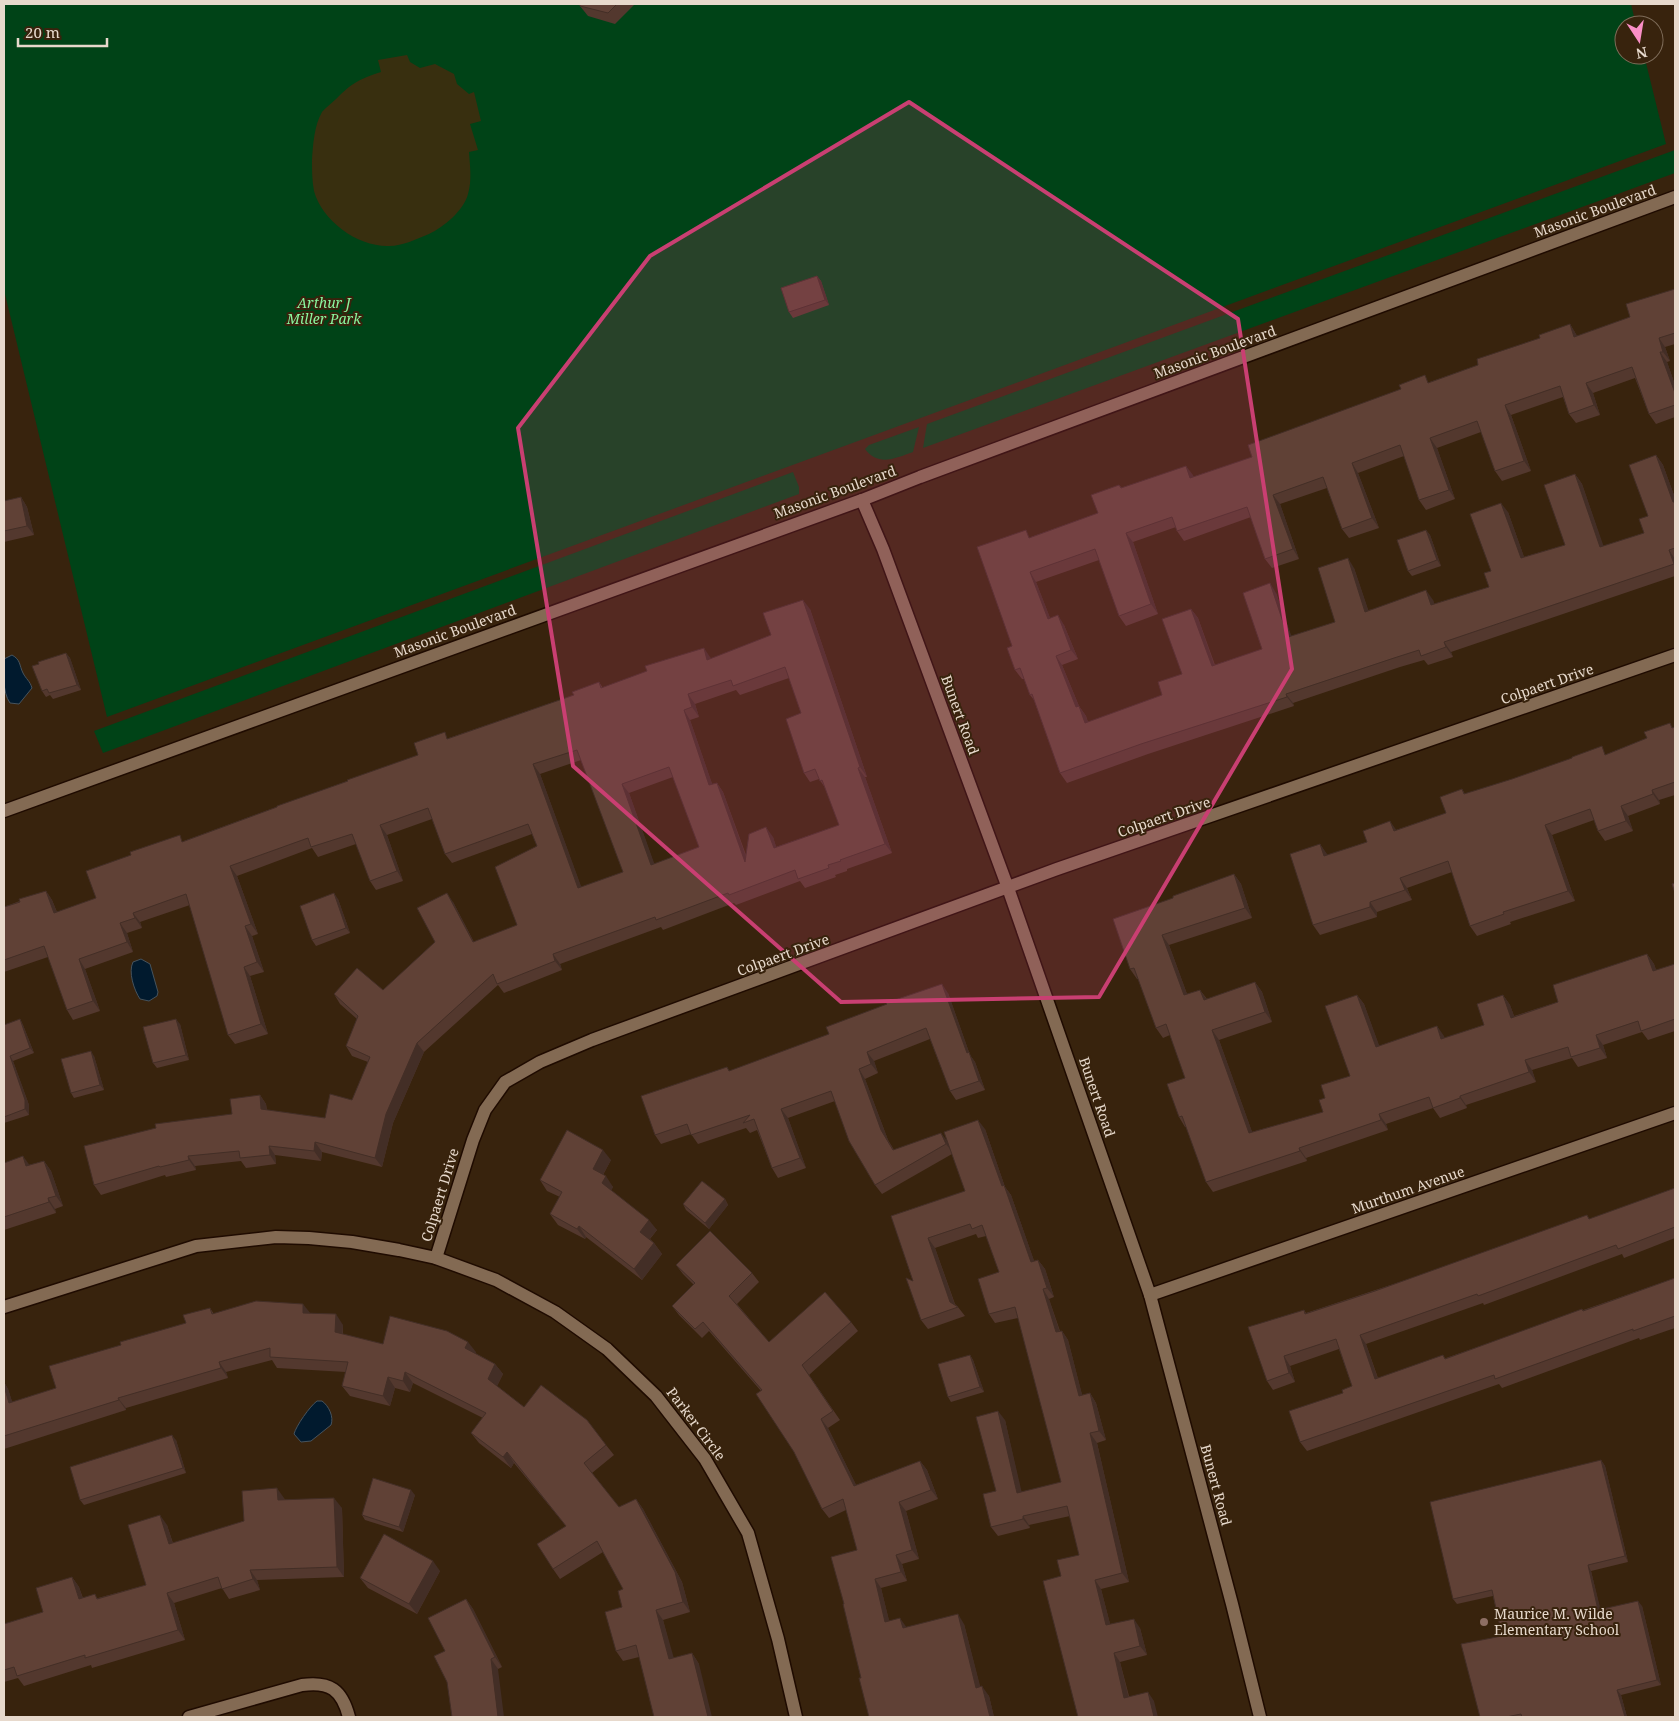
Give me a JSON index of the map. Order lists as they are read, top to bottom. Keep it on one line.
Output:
{"streets":{"street":["Masonic Boulevard","Colpaert Drive","Bunert Road","Murthum Avenue","Parker Circle"]},"crossings":[["Masonic Boulevard","Bunert Road"],["Colpaert Drive","Bunert Road"],["Colpaert Drive","Parker Circle"],["Bunert Road","Murthum Avenue"]],"parks":["Arthur J Miller Park"],"places":["Maurice M. Wilde Elementary School"],"scale_bar":"20 m","north":"bottom"}
